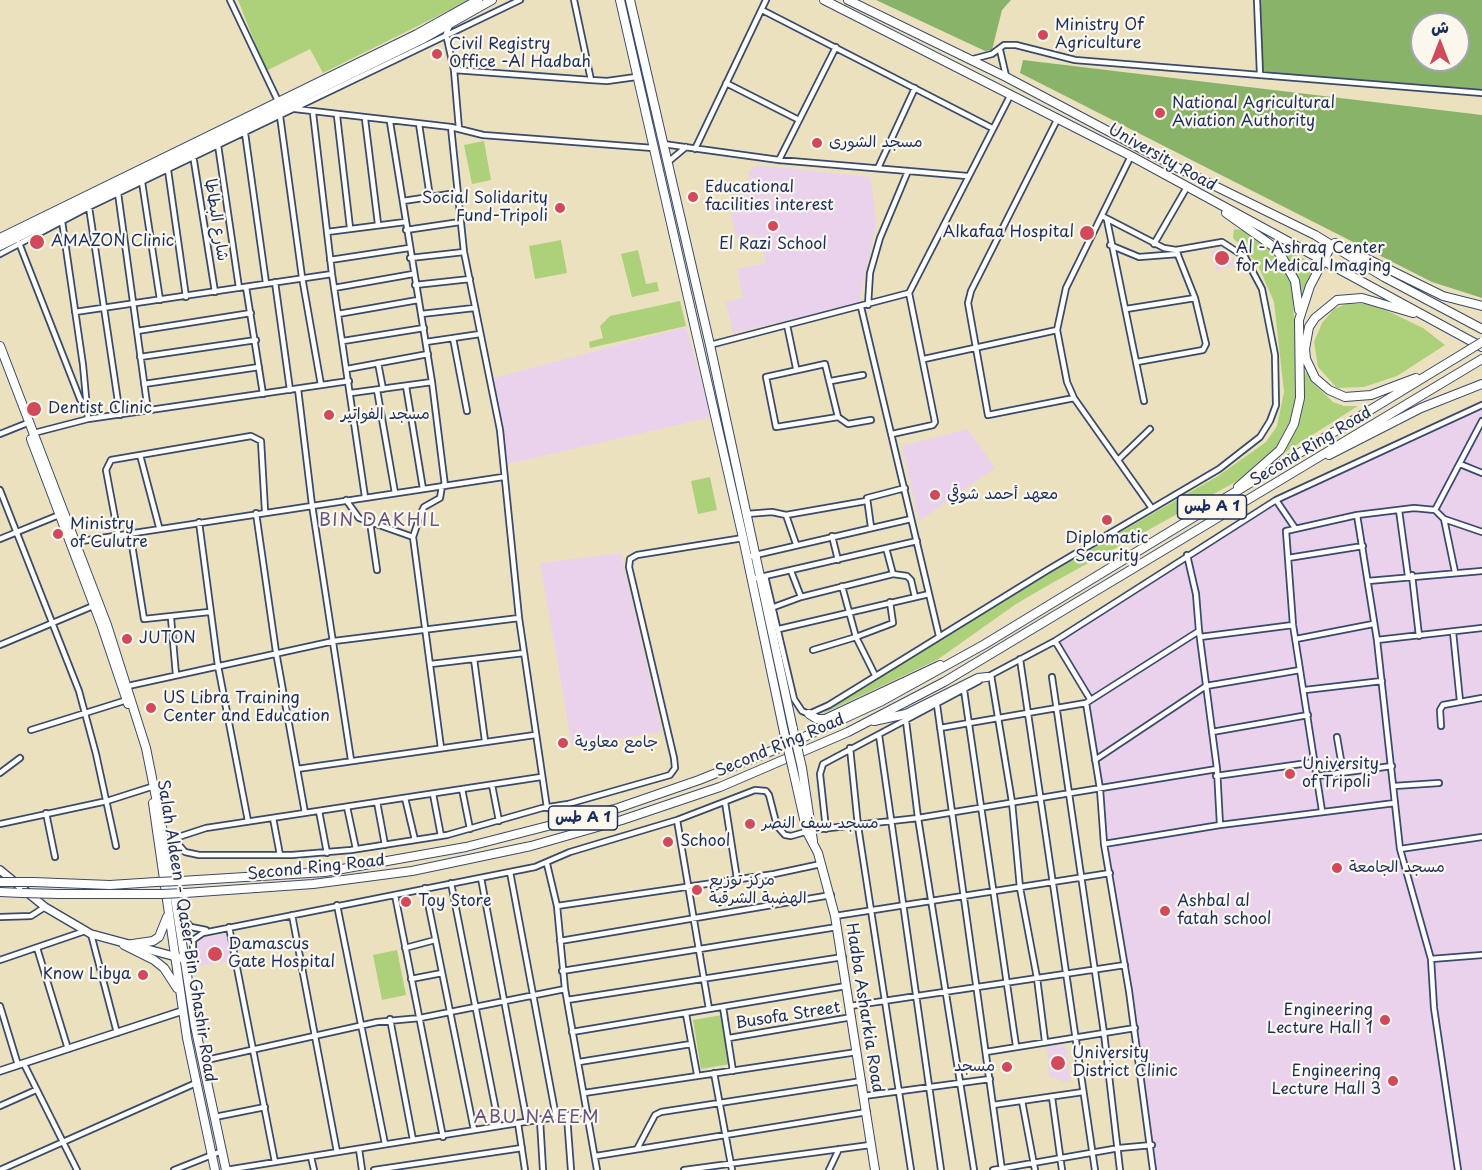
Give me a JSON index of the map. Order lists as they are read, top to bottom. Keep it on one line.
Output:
{"streets":{"main road":["University Road","Second Ring Road","طس A 1","Salah Aldeen - Qaser Bin Ghashir Road","Hadba Asharkia Road"],"street":["شارع البطاطا","Busofa Street"]},"crossings":[["Hadba Asharkia Road","Busofa Street"]],"districts":["BIN DAKHIL","ABU NAEEM"],"places":["Ministry Of Agriculture","Civil Registry Office -Al Hadbah","National Agricultural Aviation Authority","مسجد الشورى","Educational facilities interest","Social Solidarity Fund-Tripoli","El Razi School","Alkafaa Hospital","AMAZON Clinic","Al - Ashraq Center for Medical Imaging","Dentist Clinic","مسجد الفواتير","معهد أحمد شوقي","Diplomatic Security","Ministry of Culutre","JUTON","US Libra Training Center and Education","جامع معاوية","University of Tripoli","مسجد سيف النصر","School","مسجد الجامعة","مركز توزيع الهضبة الشرقية","Toy Store","Ashbal al fatah school","Damascus Gate Hospital","Know Libya","Engineering Lecture Hall 1","University District Clinic","مسجد","Engineering Lecture Hall 3"],"north":"top"}
